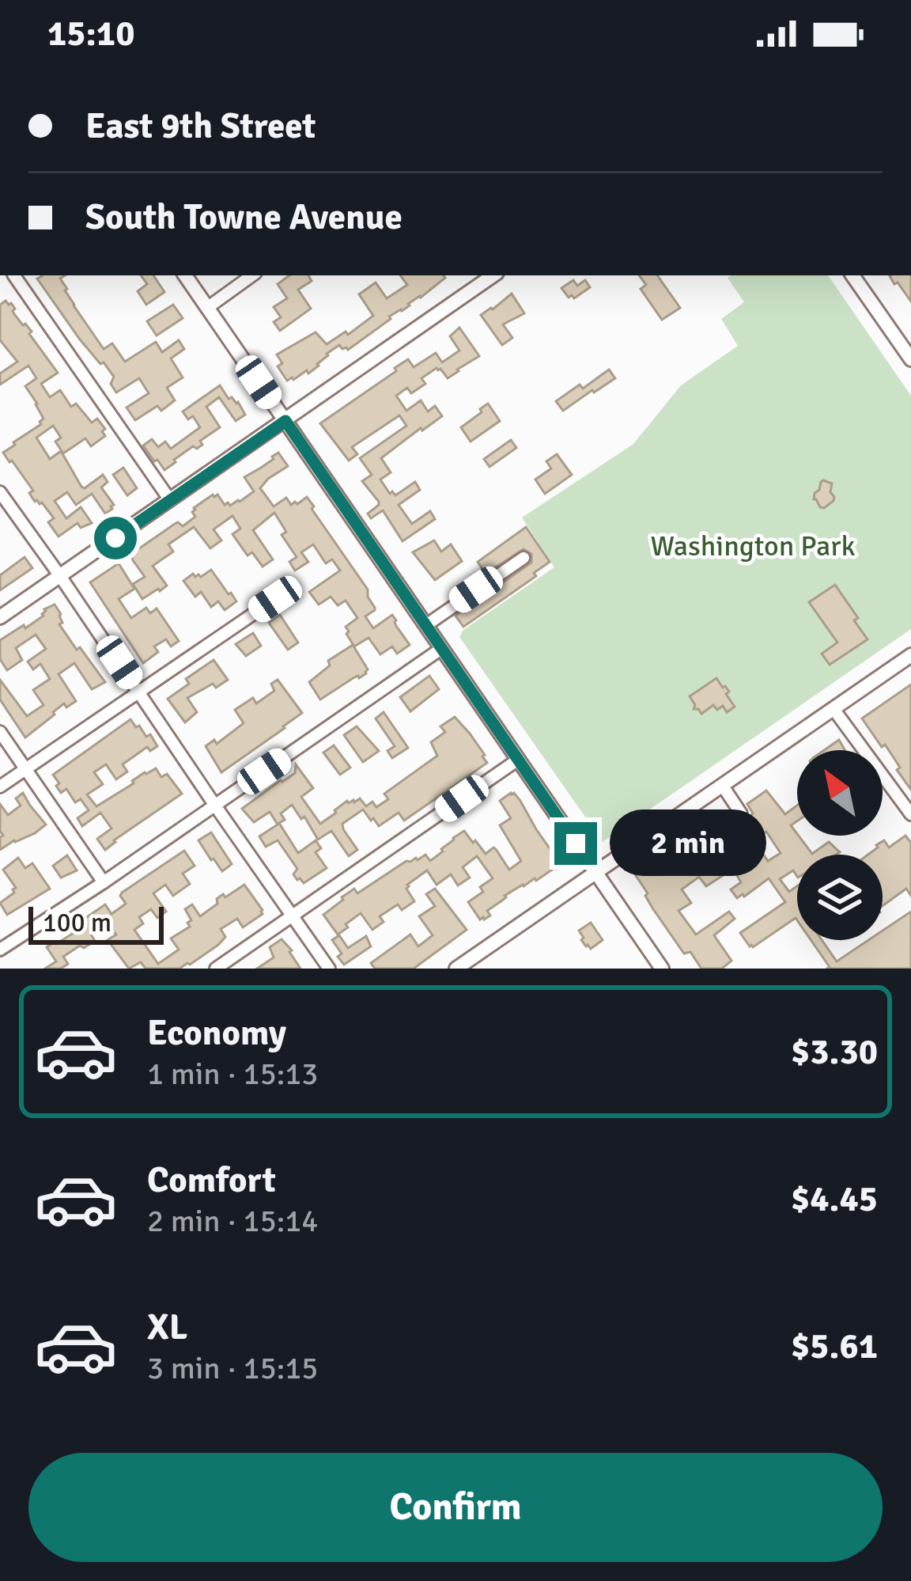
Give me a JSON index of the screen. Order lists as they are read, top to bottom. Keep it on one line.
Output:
{"parks":["Washington Park"],"scale_bar":"100 m","north":"top left","page":{"status":"15:10","banner":["East 9th Street","South Towne Avenue"],"bubble":"2 min","scale":"100 m","list":[{"name":"Economy","note":"1 min · 15:13","value":"$3.30"},{"name":"Comfort","note":"2 min · 15:14","value":"$4.45"},{"name":"XL","note":"3 min · 15:15","value":"$5.61"}],"buttons":"Confirm"}}
